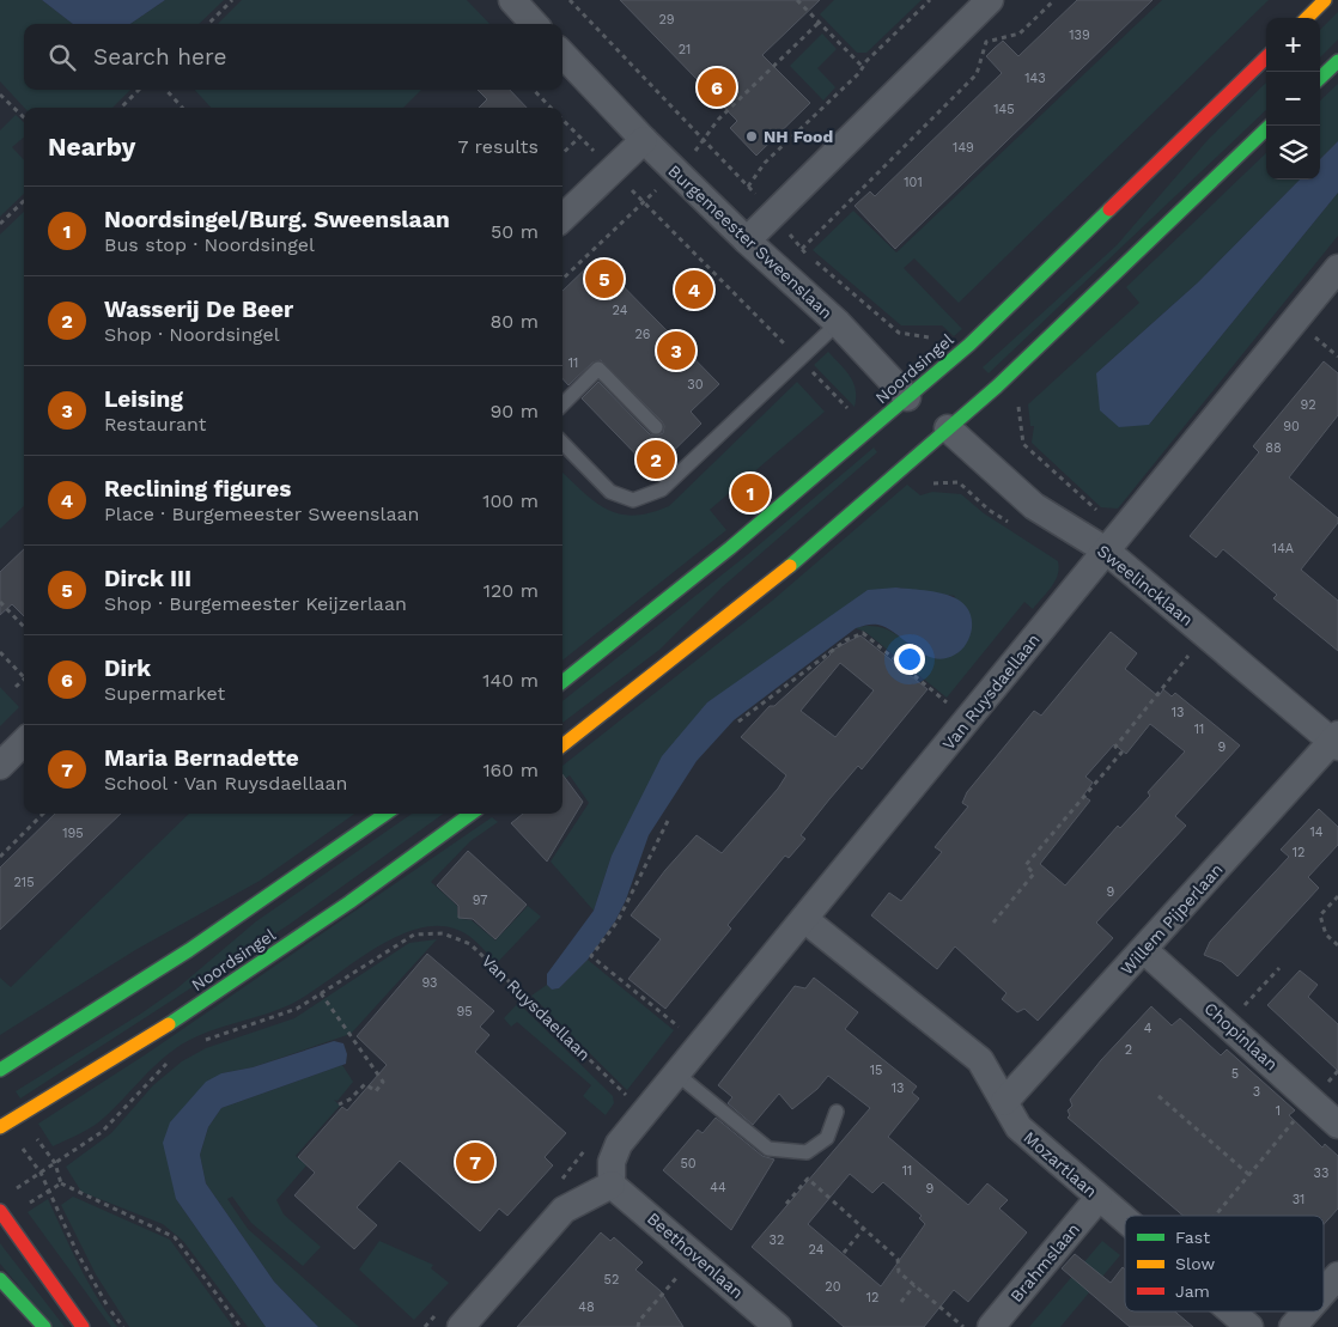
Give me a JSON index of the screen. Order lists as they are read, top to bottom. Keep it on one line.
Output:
{"streets":{"main road":["Noordsingel"],"street":["Burgemeester Sweenslaan","Sweelincklaan","Van Ruysdaellaan","Willem Pijperlaan","Chopinlaan","Mozartlaan","Beethovenlaan","Brahmslaan"]},"crossings":[["Burgemeester Sweenslaan","Noordsingel"],["Sweelincklaan","Van Ruysdaellaan"],["Sweelincklaan","Willem Pijperlaan"],["Van Ruysdaellaan","Mozartlaan"],["Van Ruysdaellaan","Beethovenlaan"],["Willem Pijperlaan","Chopinlaan"],["Willem Pijperlaan","Mozartlaan"],["Mozartlaan","Brahmslaan"]],"places":["NH Food"],"house_numbers":["29","139","21","143","145","149","101","24","26","11","30","92","90","88","14A","13","11","9","14","195","12","215","9","97","93","95","4","2","15","5","13","3","1","50","11","33","44","9","31","32","24","52","20","12","48"],"legend":["Fast","Slow","Jam"],"page":{"map_buttons":["+","−"],"search":"Search here","pins":["6","5","4","3","2","1","7"],"heading":["Nearby","7 results"],"list":[{"mark":"1","name":"Noordsingel/Burg. Sweenslaan","note":"Bus stop · Noordsingel","value":"50 m"},{"mark":"2","name":"Wasserij De Beer","note":"Shop · Noordsingel","value":"80 m"},{"mark":"3","name":"Leising","note":"Restaurant","value":"90 m"},{"mark":"4","name":"Reclining figures","note":"Place · Burgemeester Sweenslaan","value":"100 m"},{"mark":"5","name":"Dirck III","note":"Shop · Burgemeester Keijzerlaan","value":"120 m"},{"mark":"6","name":"Dirk","note":"Supermarket","value":"140 m"},{"mark":"7","name":"Maria Bernadette","note":"School · Van Ruysdaellaan","value":"160 m"}]}}
